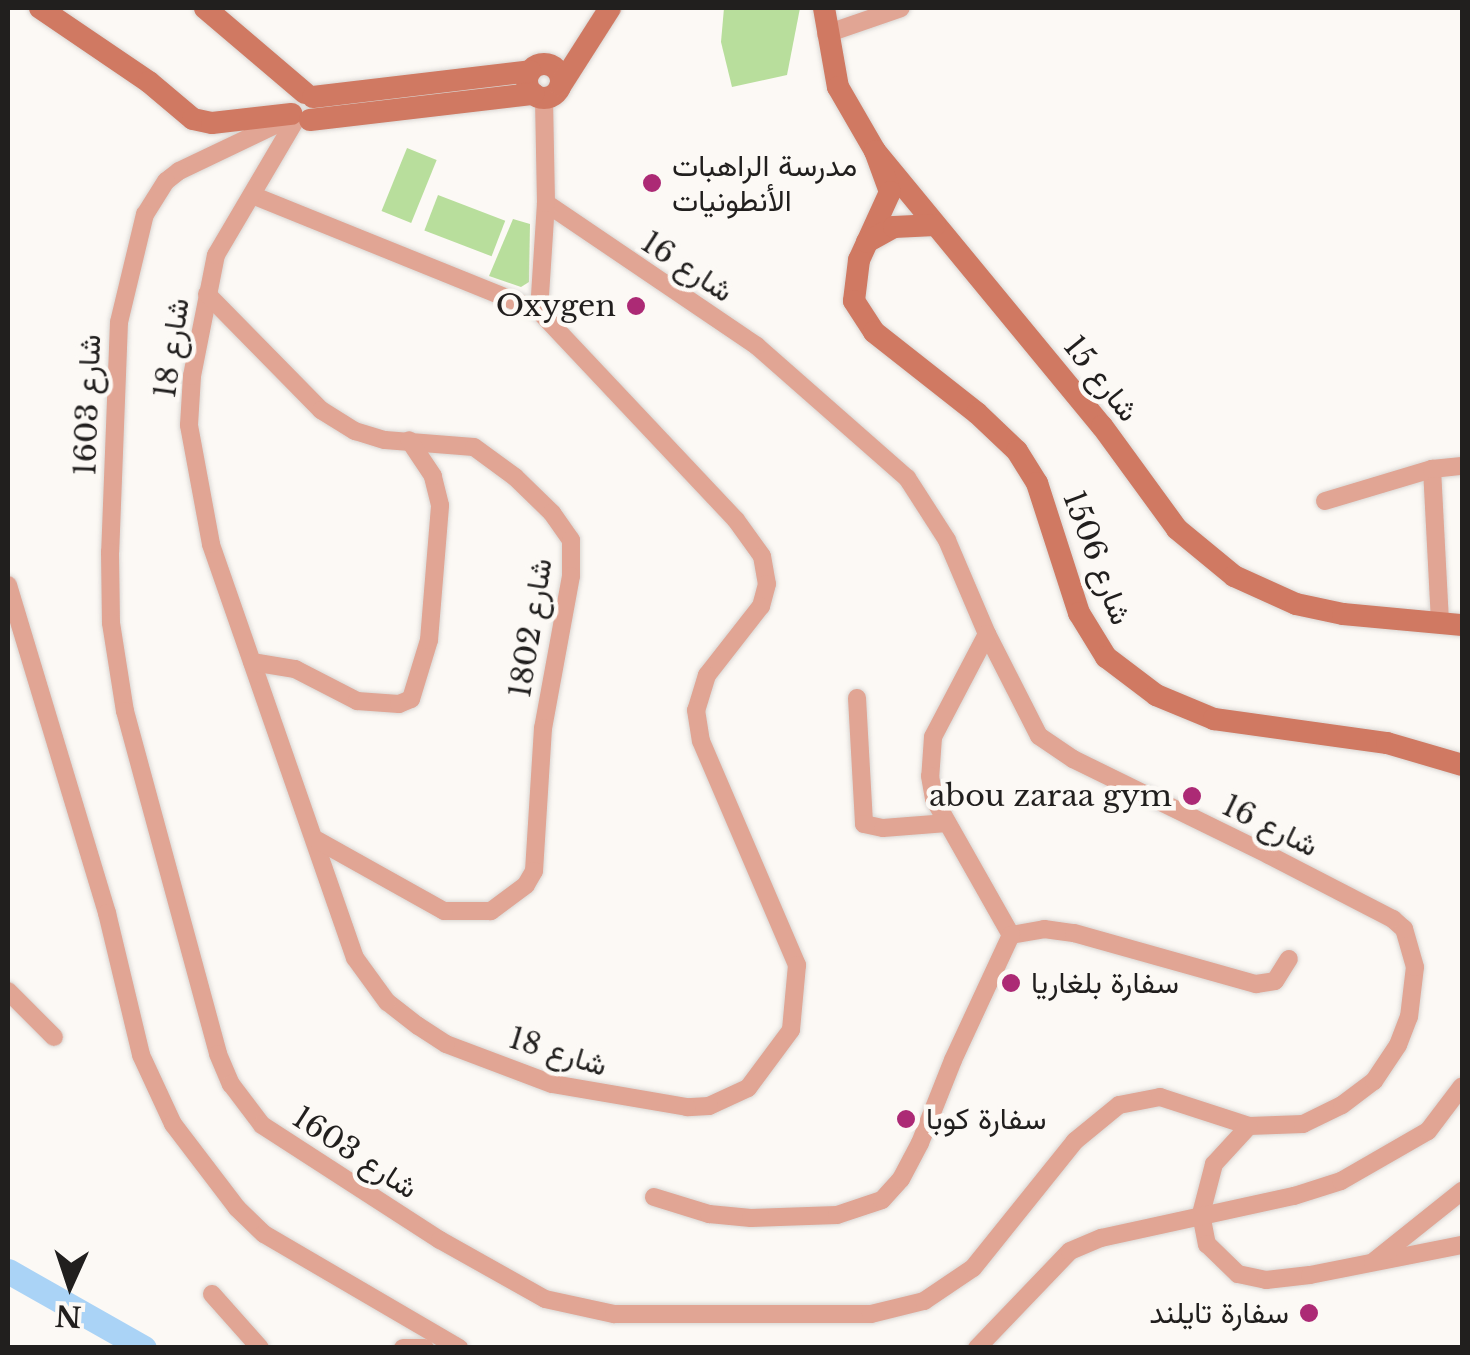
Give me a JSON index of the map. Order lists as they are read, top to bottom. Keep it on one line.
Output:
{"streets":{"street":["شارع 16","شارع 18","شارع 15","شارع 1603","شارع 1506","شارع 1802"]},"crossings":[["شارع 16","شارع 1603"],["شارع 18","شارع 1603"],["شارع 18","شارع 1802"],["شارع 15","شارع 1506"]],"places":["مدرسة الراهبات الأنطونيات","Oxygen","abou zaraa gym","سفارة بلغاريا","سفارة كوبا","سفارة تايلند"],"north":"bottom"}
